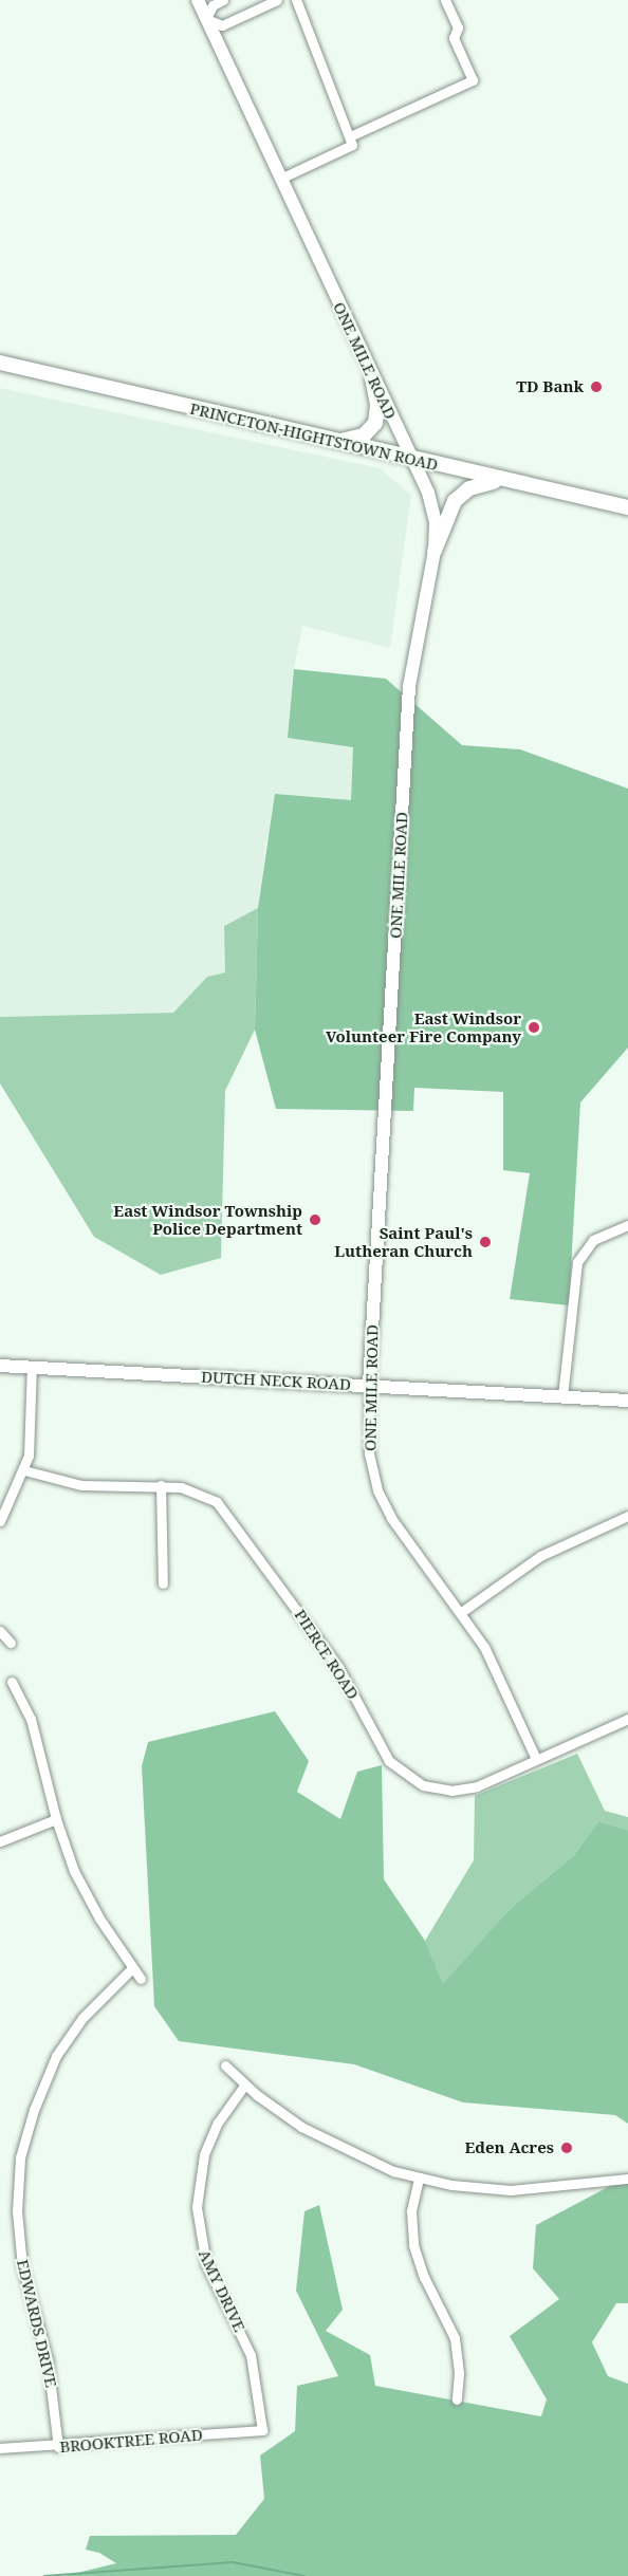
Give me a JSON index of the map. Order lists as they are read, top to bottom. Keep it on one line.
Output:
{"streets":{"main road":["PRINCETON-HIGHTSTOWN ROAD"],"street":["ONE MILE ROAD","DUTCH NECK ROAD","PIERCE ROAD","AMY DRIVE","EDWARDS DRIVE","BROOKTREE ROAD"]},"crossings":[["ONE MILE ROAD","PRINCETON-HIGHTSTOWN ROAD"],["ONE MILE ROAD","DUTCH NECK ROAD"],["ONE MILE ROAD","PIERCE ROAD"],["AMY DRIVE","BROOKTREE ROAD"],["EDWARDS DRIVE","BROOKTREE ROAD"]],"places":["TD Bank","East Windsor Volunteer Fire Company","East Windsor Township Police Department","Saint Paul's Lutheran Church","Eden Acres"]}
